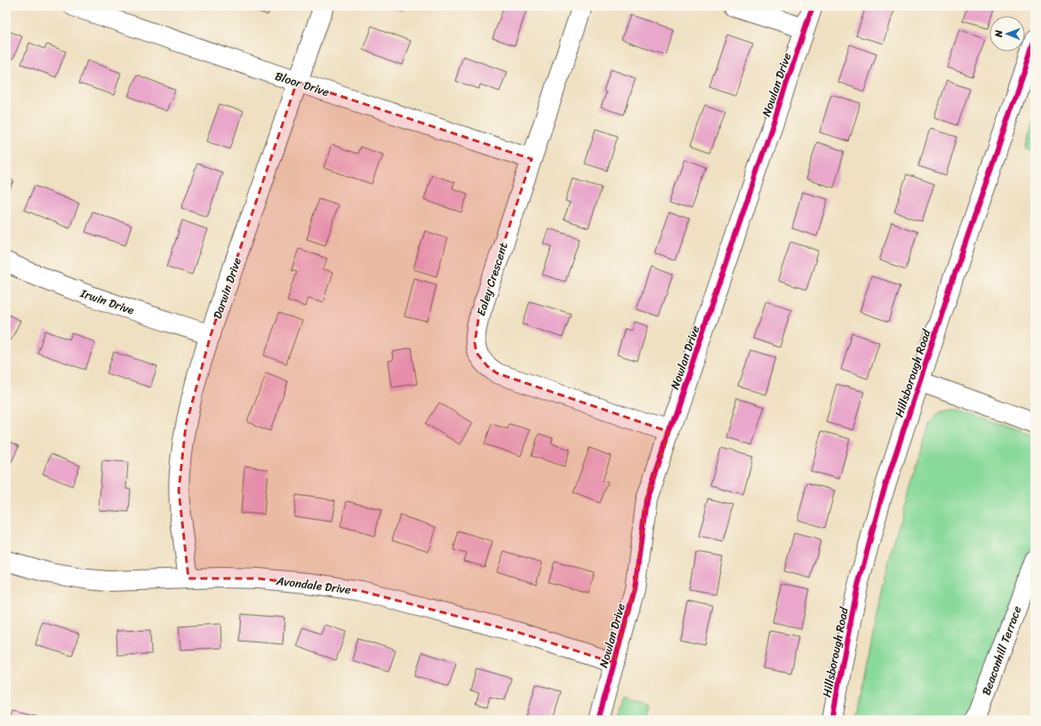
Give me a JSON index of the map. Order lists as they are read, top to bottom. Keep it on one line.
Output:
{"streets":{"street":["Bloor Drive","Nowlan Drive","Ealey Crescent","Darwin Drive","Irwin Drive","Hillsborough Road","Avondale Drive","Beaconhill Terrace"]},"crossings":[["Bloor Drive","Ealey Crescent"],["Bloor Drive","Darwin Drive"],["Nowlan Drive","Ealey Crescent"],["Nowlan Drive","Avondale Drive"],["Darwin Drive","Irwin Drive"],["Darwin Drive","Avondale Drive"]],"north":"left"}
